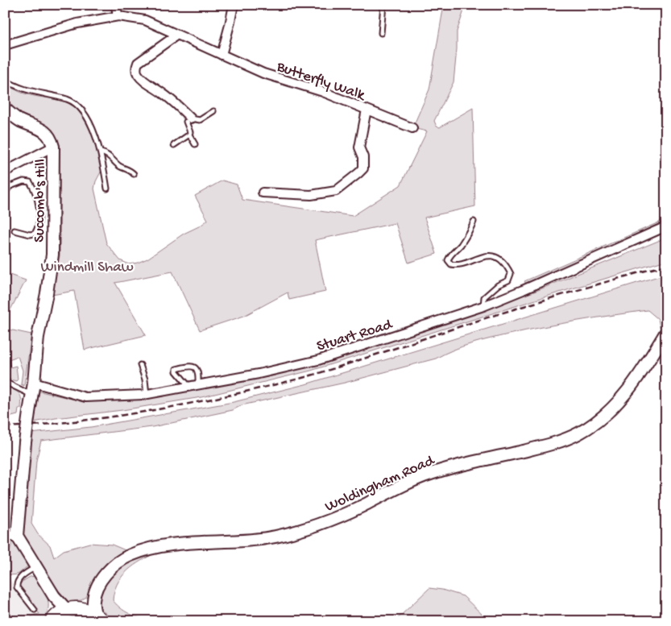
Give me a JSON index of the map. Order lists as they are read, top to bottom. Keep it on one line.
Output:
{"streets":{"street":["Butterfly Walk","Succomb's Hill","Stuart Road","Woldingham Road"]},"crossings":[["Succomb's Hill","Stuart Road"]],"parks":["Windmill Shaw"]}
